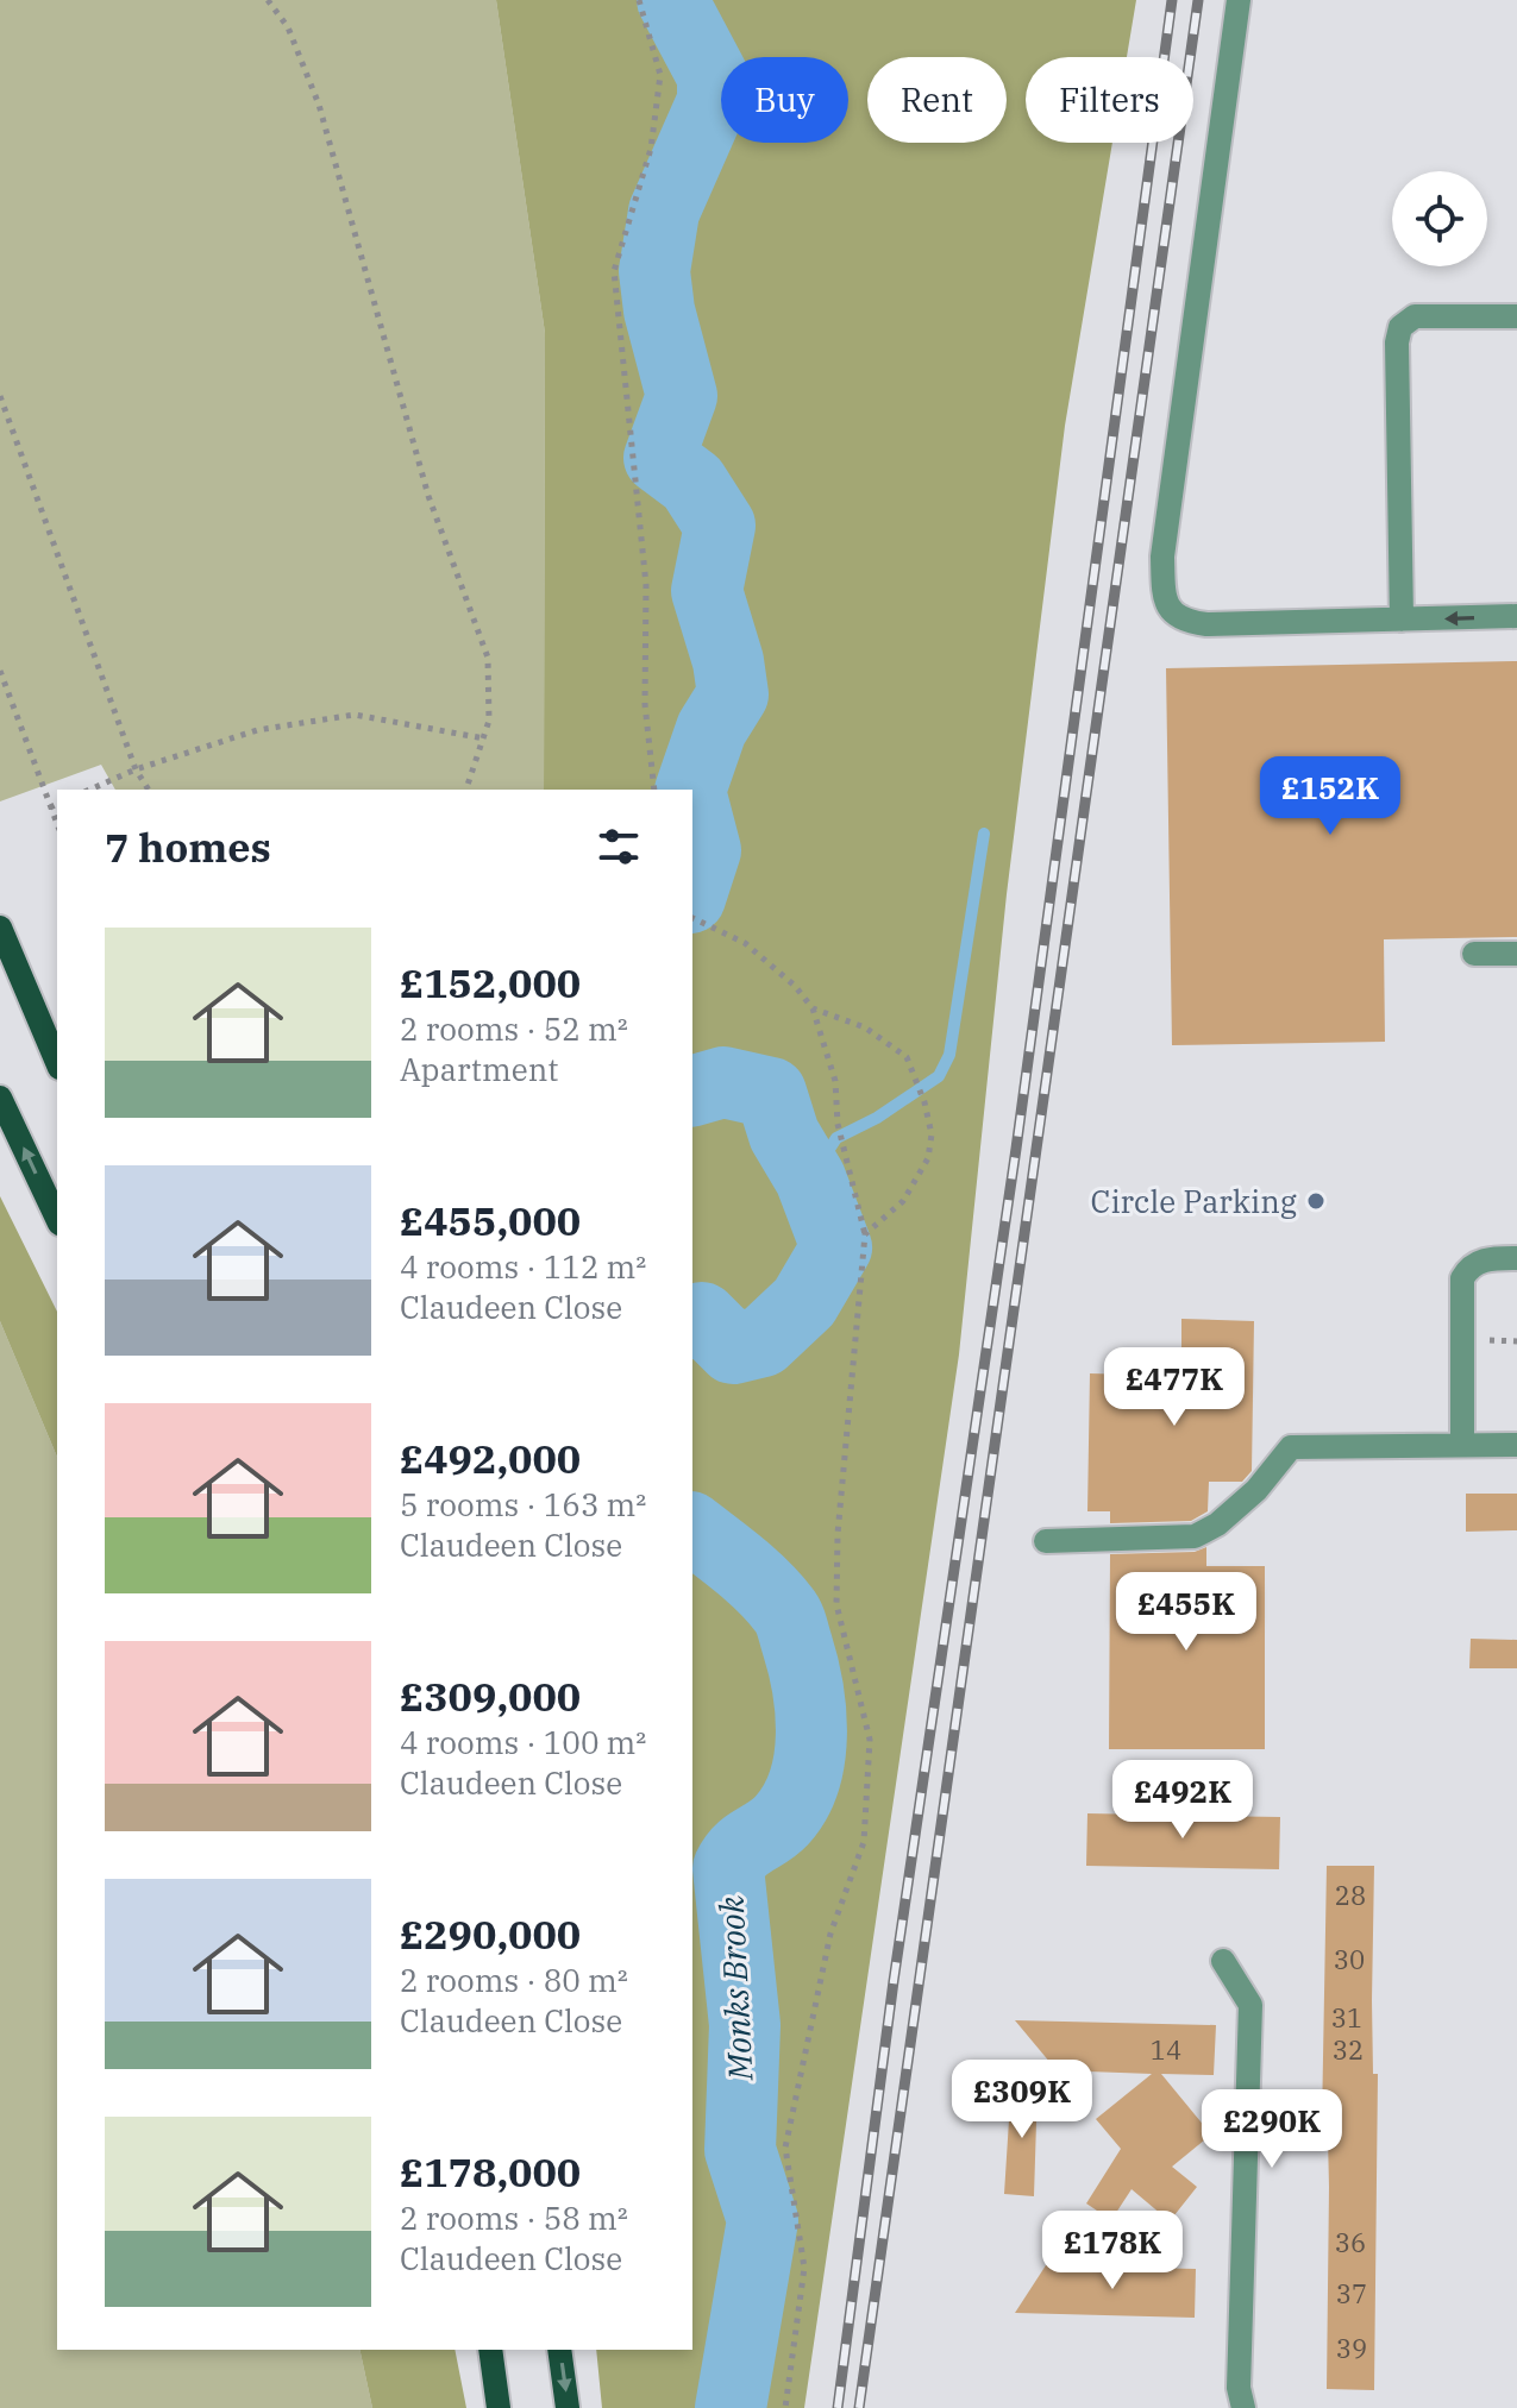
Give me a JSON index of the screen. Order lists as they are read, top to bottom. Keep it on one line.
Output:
{"water":["Monks Brook"],"places":["Circle Parking"],"house_numbers":["28","30","31","14","32","36","37","39"],"page":{"chip":["Buy","Rent","Filters"],"price":["£152K","£477K","£455K","£492K","£309K","£290K","£178K"],"heading":"7 homes","list":[{"name":"£152,000","note":"2 rooms · 52 m² · Apartment"},{"name":"£455,000","note":"4 rooms · 112 m² · Claudeen Close"},{"name":"£492,000","note":"5 rooms · 163 m² · Claudeen Close"},{"name":"£309,000","note":"4 rooms · 100 m² · Claudeen Close"},{"name":"£290,000","note":"2 rooms · 80 m² · Claudeen Close"},{"name":"£178,000","note":"2 rooms · 58 m² · Claudeen Close"}]}}
